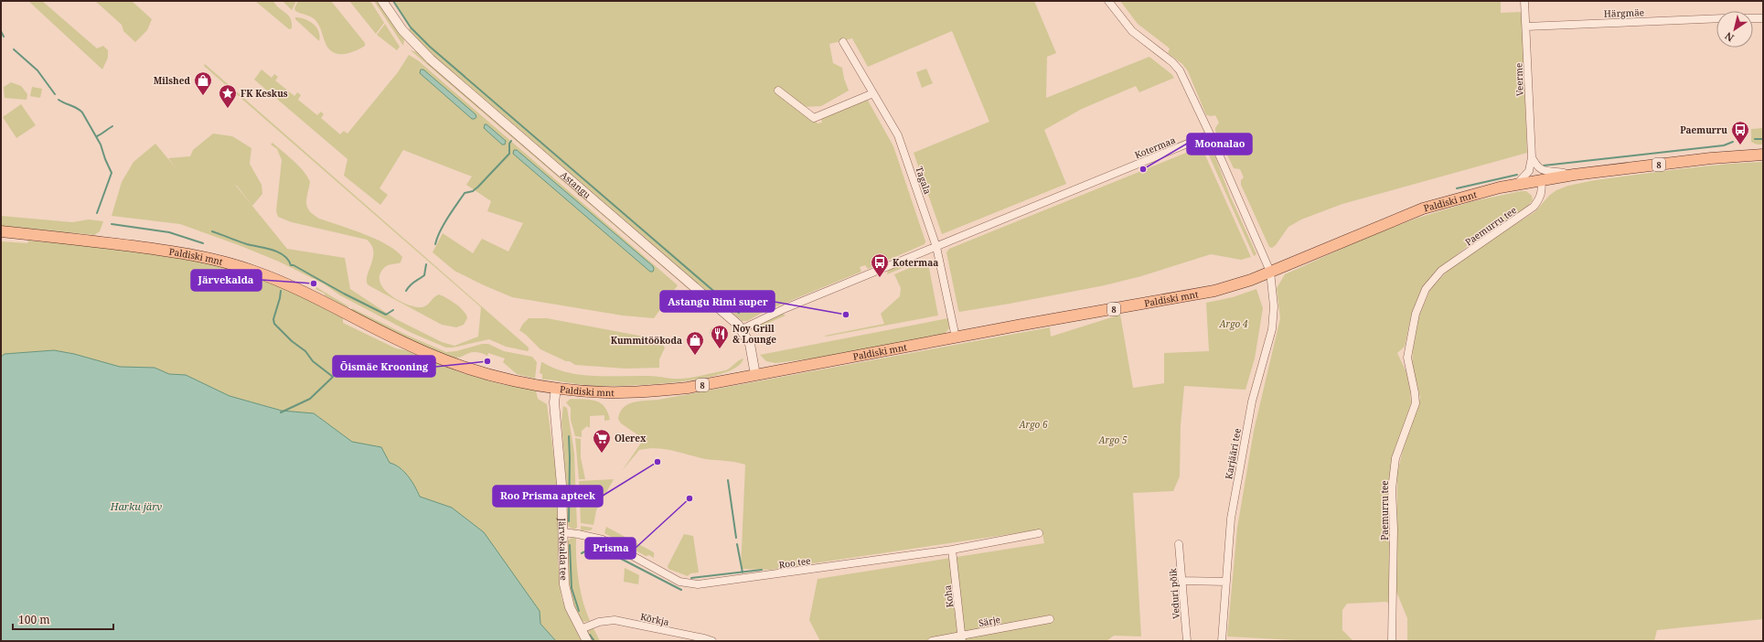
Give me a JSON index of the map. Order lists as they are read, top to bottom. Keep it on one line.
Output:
{"streets":{"main road":["8","Paldiski mnt"],"street":["Härgmäe","Veerme","Kotermaa","Tagala","Astangu","Paemurru tee","Karjääri tee","Järvekalda tee","Roo tee","Veduri põik","Koha","Kõrkja","Särje"]},"crossings":[["Härgmäe","Veerme"],["Veerme","Paldiski mnt"],["Kotermaa","Tagala"],["Kotermaa","Astangu"],["Kotermaa","Karjääri tee"],["Tagala","Paldiski mnt"],["Astangu","Paldiski mnt"],["Paldiski mnt","Paemurru tee"],["Paldiski mnt","Karjääri tee"],["Paldiski mnt","Järvekalda tee"],["Järvekalda tee","Roo tee"],["Järvekalda tee","Kõrkja"],["Roo tee","Koha"],["Koha","Särje"]],"water":["Harku järv"],"parks":["Argo 4","Argo 6","Argo 5"],"places":{"shop":["Milshed","Kummitöökoda"],"place":["FK Keskus"],"bus stop":["Paemurru","Kotermaa"],"other":["Moonalao","Järvekalda","Astangu Rimi super","Õismäe Krooning","Roo Prisma apteek","Prisma"],"restaurant":["Noy Grill & Lounge"],"supermarket":["Olerex"]},"scale_bar":"100 m","north":"bottom left"}
